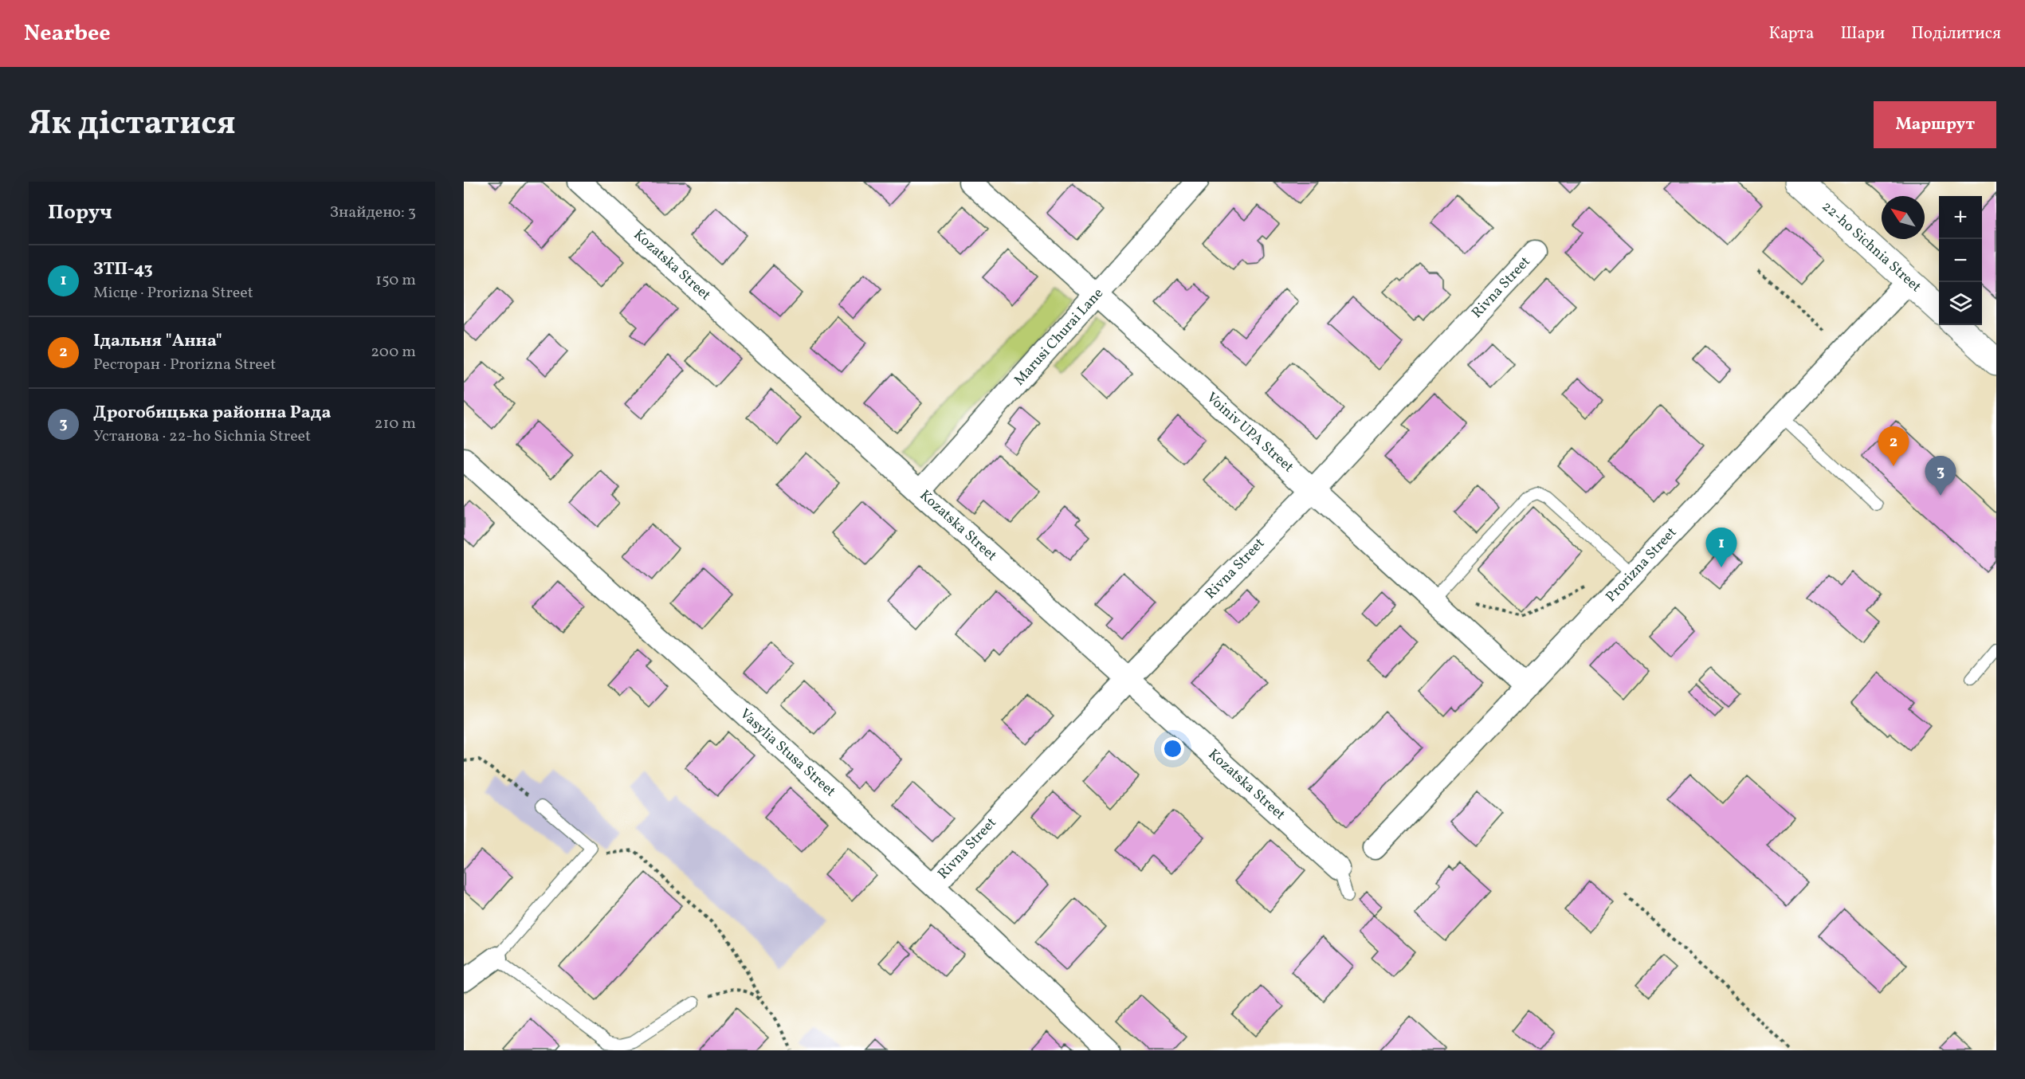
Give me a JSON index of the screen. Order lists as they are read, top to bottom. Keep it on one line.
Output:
{"streets":{"street":["22-ho Sichnia Street","Kozatska Street","Rivna Street","Marusi Churai Lane","Voiniv UPA Street","Prorizna Street","Vasylia Stusa Street"]},"crossings":[["22-ho Sichnia Street","Prorizna Street"],["Kozatska Street","Rivna Street"],["Kozatska Street","Marusi Churai Lane"],["Rivna Street","Voiniv UPA Street"],["Rivna Street","Vasylia Stusa Street"],["Marusi Churai Lane","Voiniv UPA Street"],["Voiniv UPA Street","Prorizna Street"]],"north":"top left","page":{"header":"Nearbee","nav":["Карта","Шари","Поділитися"],"title":"Як дістатися","buttons":"Маршрут","heading":["Поруч","Знайдено: 3"],"map_buttons":["+","−"],"list":[{"mark":"1","name":"ЗТП-43","note":"Місце · Prorizna Street","value":"150 m"},{"mark":"2","name":"Ідальня \"Анна\"","note":"Ресторан · Prorizna Street","value":"200 m"},{"mark":"3","name":"Дрогобицька районна Рада","note":"Установа · 22-ho Sichnia Street","value":"210 m"}],"pins":["2","3","1"]}}
